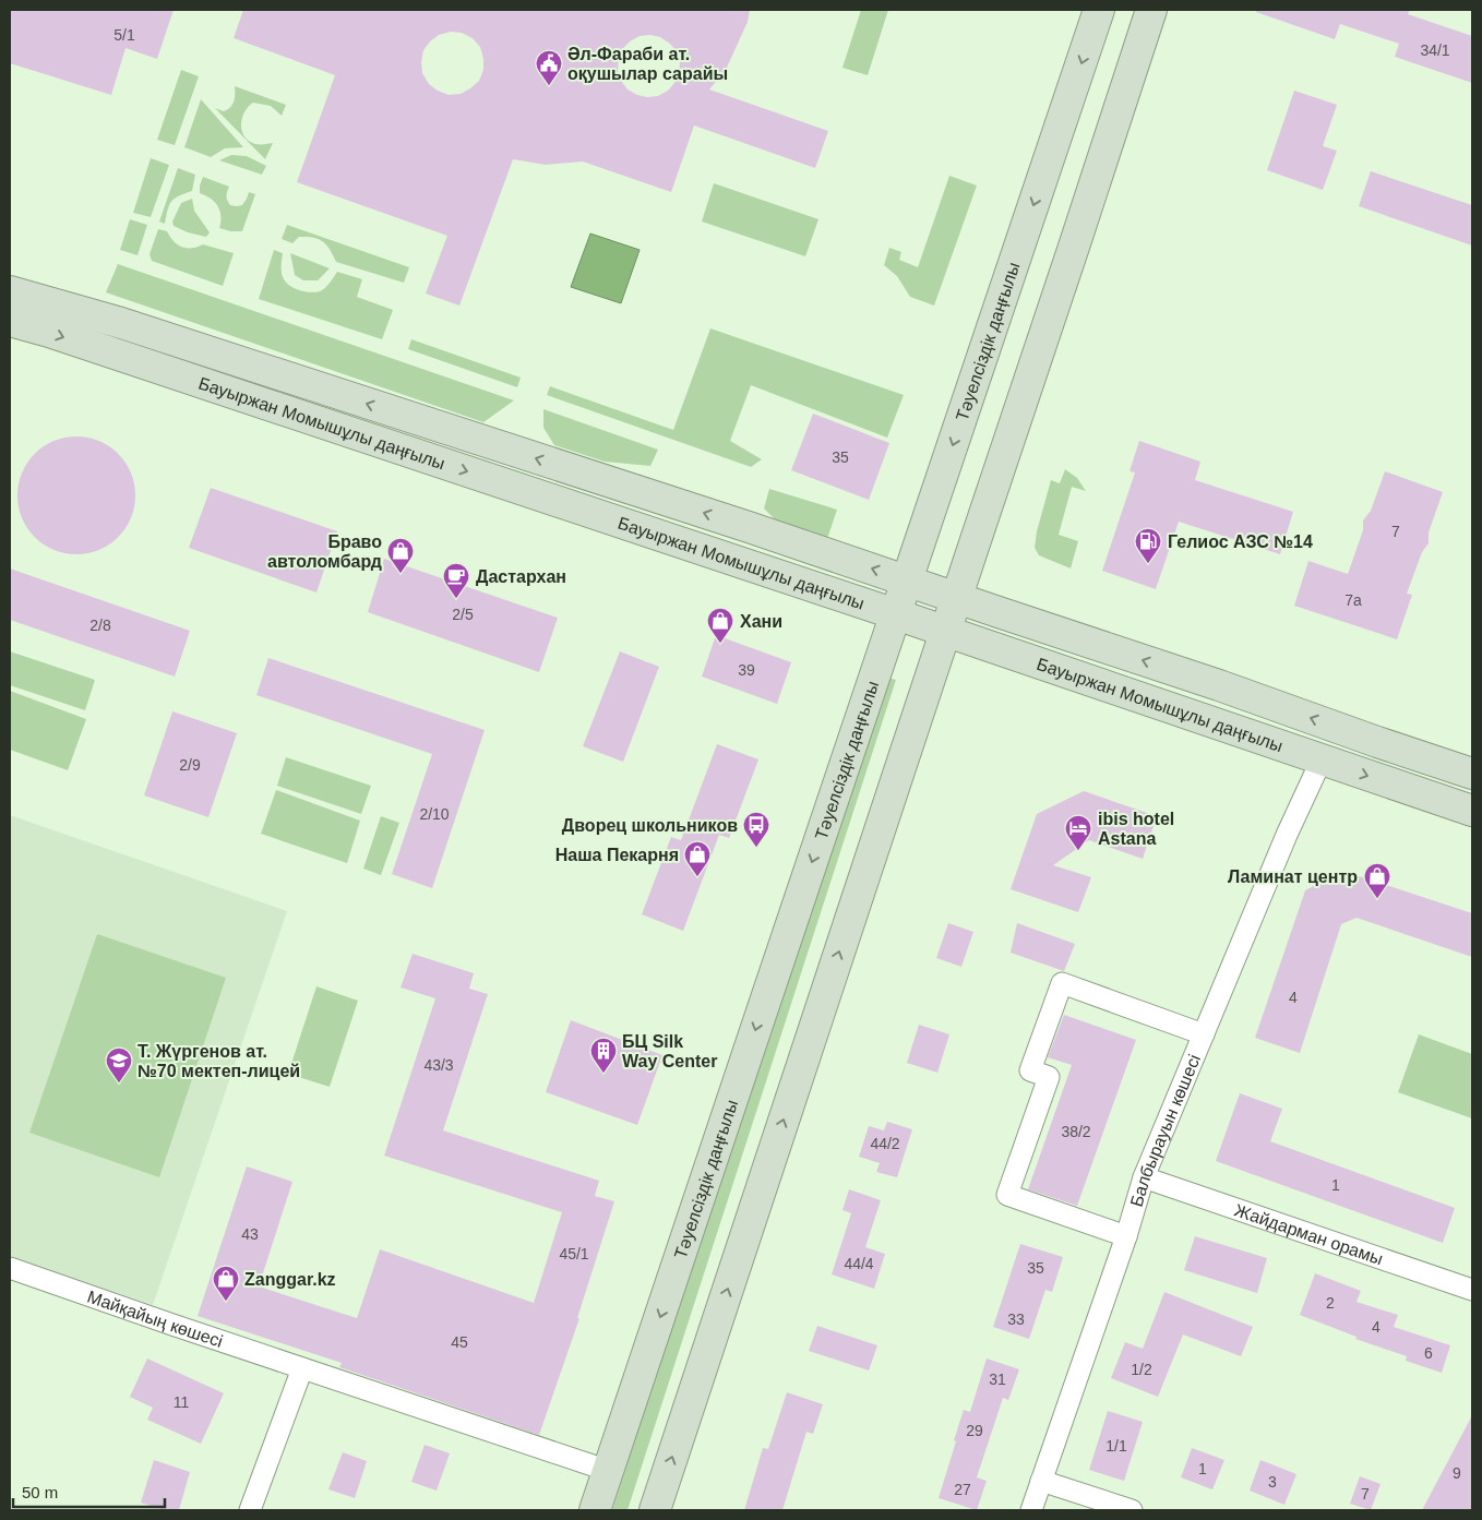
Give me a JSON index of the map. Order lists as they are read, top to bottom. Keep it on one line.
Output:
{"streets":{"main road":["Тәуелсіздік даңғылы","Бауыржан Момышұлы даңғылы"],"street":["Балбырауын көшесі","Жайдарман орамы","Майқайың көшесі"]},"crossings":[["Тәуелсіздік даңғылы","Бауыржан Момышұлы даңғылы"],["Тәуелсіздік даңғылы","Майқайың көшесі"],["Бауыржан Момышұлы даңғылы","Балбырауын көшесі"],["Балбырауын көшесі","Жайдарман орамы"]],"places":{"public building":["Әл-Фараби ат. оқушылар сарайы"],"fuel station":["Гелиос АЗС №14"],"shop":["Браво автоломбард","Хани","Наша Пекарня","Ламинат центр","Zanggar.kz"],"cafe":["Дастархан"],"bus stop":["Дворец школьников"],"hotel":["ibis hotel Astana"],"building":["БЦ Silk Way Center"],"school or university":["Т. Жүргенов ат. №70 мектеп-лицей"]},"house_numbers":["5/1","34/1","35","7","7а","2/5","2/8","39","2/9","2/10","4","43/3","38/2","44/2","1","43","45/1","44/4","35","2","33","4","45","6","1/2","31","11","29","1/1","1","9","3","27","7"],"scale_bar":"50 m"}
